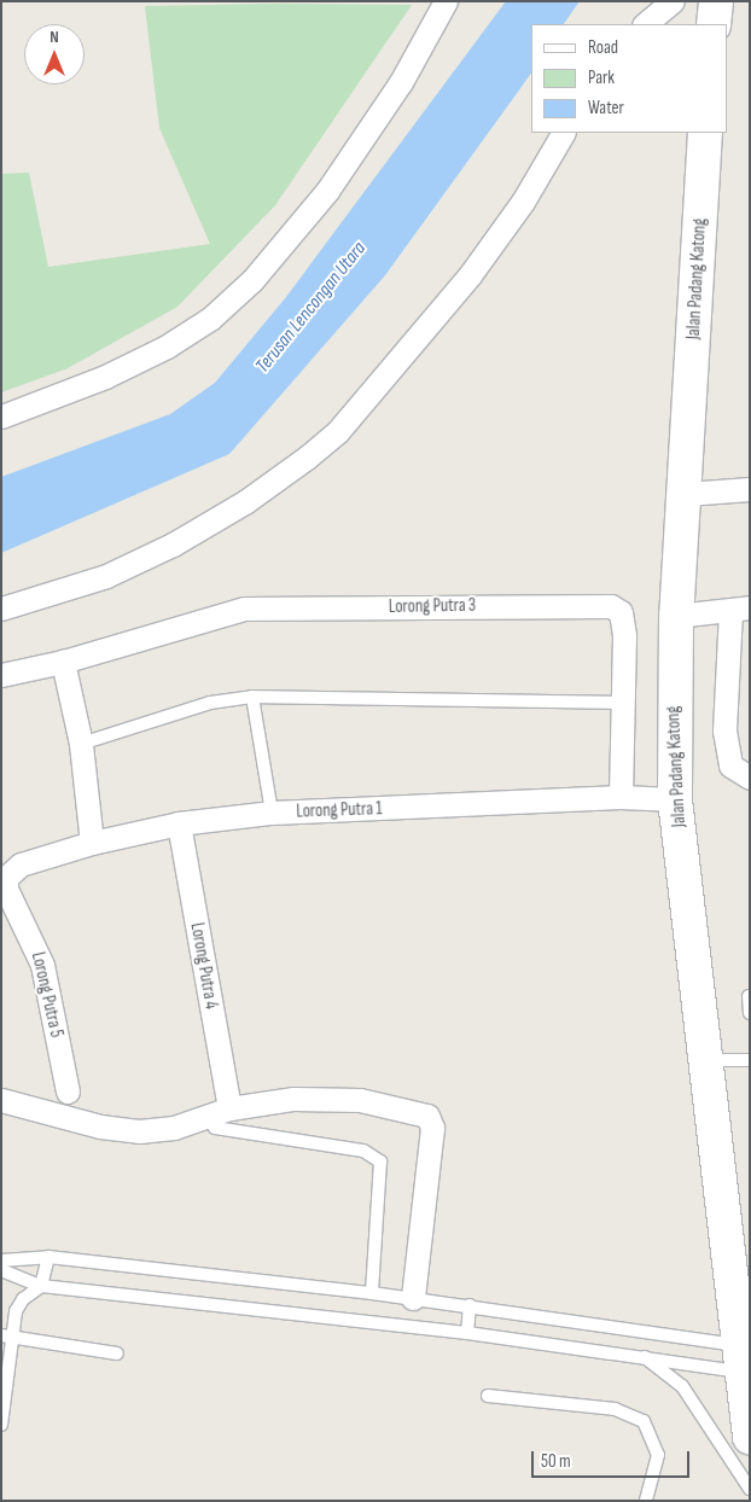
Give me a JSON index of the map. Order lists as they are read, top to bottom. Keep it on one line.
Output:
{"streets":{"street":["Jalan Padang Katong","Lorong Putra 3","Lorong Putra 1","Lorong Putra 4","Lorong Putra 5"]},"crossings":[["Jalan Padang Katong","Lorong Putra 1"],["Lorong Putra 3","Lorong Putra 1"],["Lorong Putra 1","Lorong Putra 4"],["Lorong Putra 1","Lorong Putra 5"]],"water":["Terusan Lencongan Utara"],"legend":["Road","Park","Water"],"scale_bar":"50 m","north":"top"}
